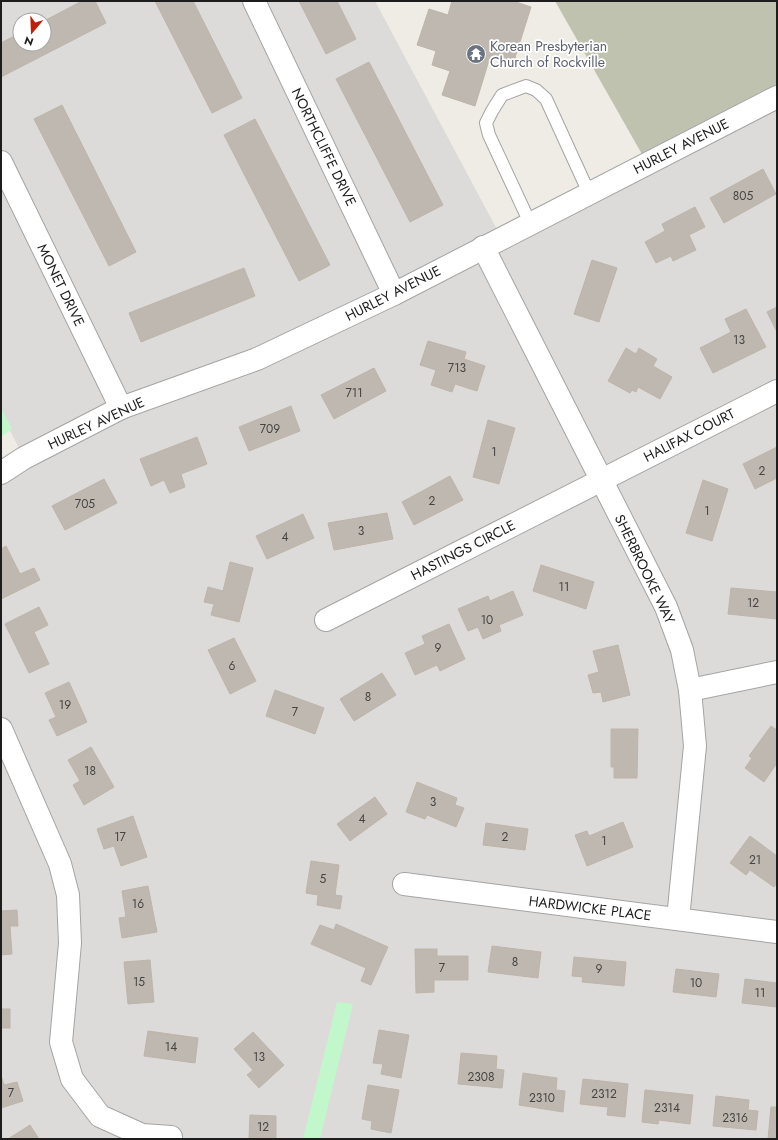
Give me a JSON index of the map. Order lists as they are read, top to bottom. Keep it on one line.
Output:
{"streets":{"street":["HURLEY AVENUE","NORTHCLIFFE DRIVE","MONET DRIVE","HALIFAX COURT","HASTINGS CIRCLE","SHERBROOKE WAY","HARDWICKE PLACE"]},"crossings":[["HURLEY AVENUE","NORTHCLIFFE DRIVE"],["HURLEY AVENUE","MONET DRIVE"],["HURLEY AVENUE","SHERBROOKE WAY"],["HALIFAX COURT","HASTINGS CIRCLE"],["HALIFAX COURT","SHERBROOKE WAY"],["HASTINGS CIRCLE","SHERBROOKE WAY"],["SHERBROOKE WAY","HARDWICKE PLACE"]],"places":{"temple":["Korean Presbyterian Church of Rockville"]},"house_numbers":["805","13","713","711","709","1","2","2","705","1","3","4","11","12","10","9","6","8","19","7","18","3","4","17","2","1","21","5","16","8","7","9","15","10","11","14","13","2308","7","2312","2310","2314","2316","12"],"north":"bottom"}
